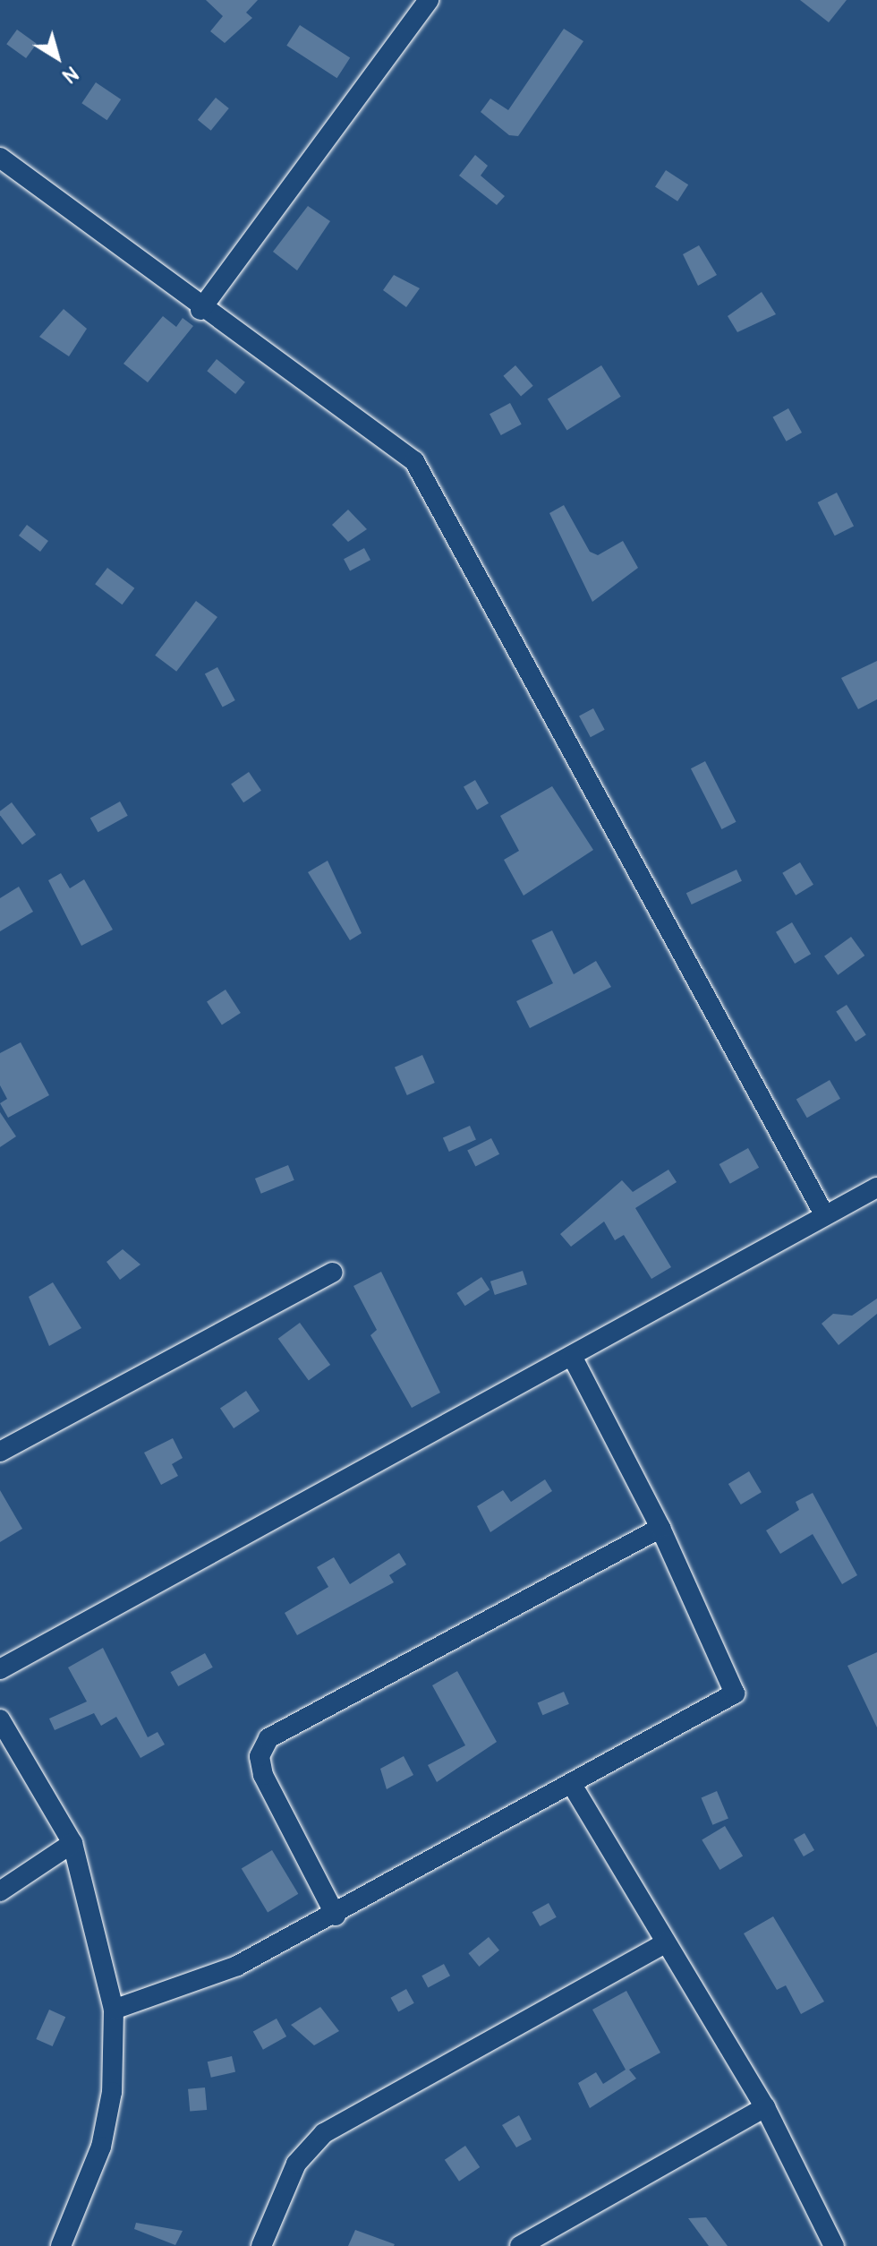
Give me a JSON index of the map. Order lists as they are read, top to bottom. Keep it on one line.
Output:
{"north":"bottom right"}
